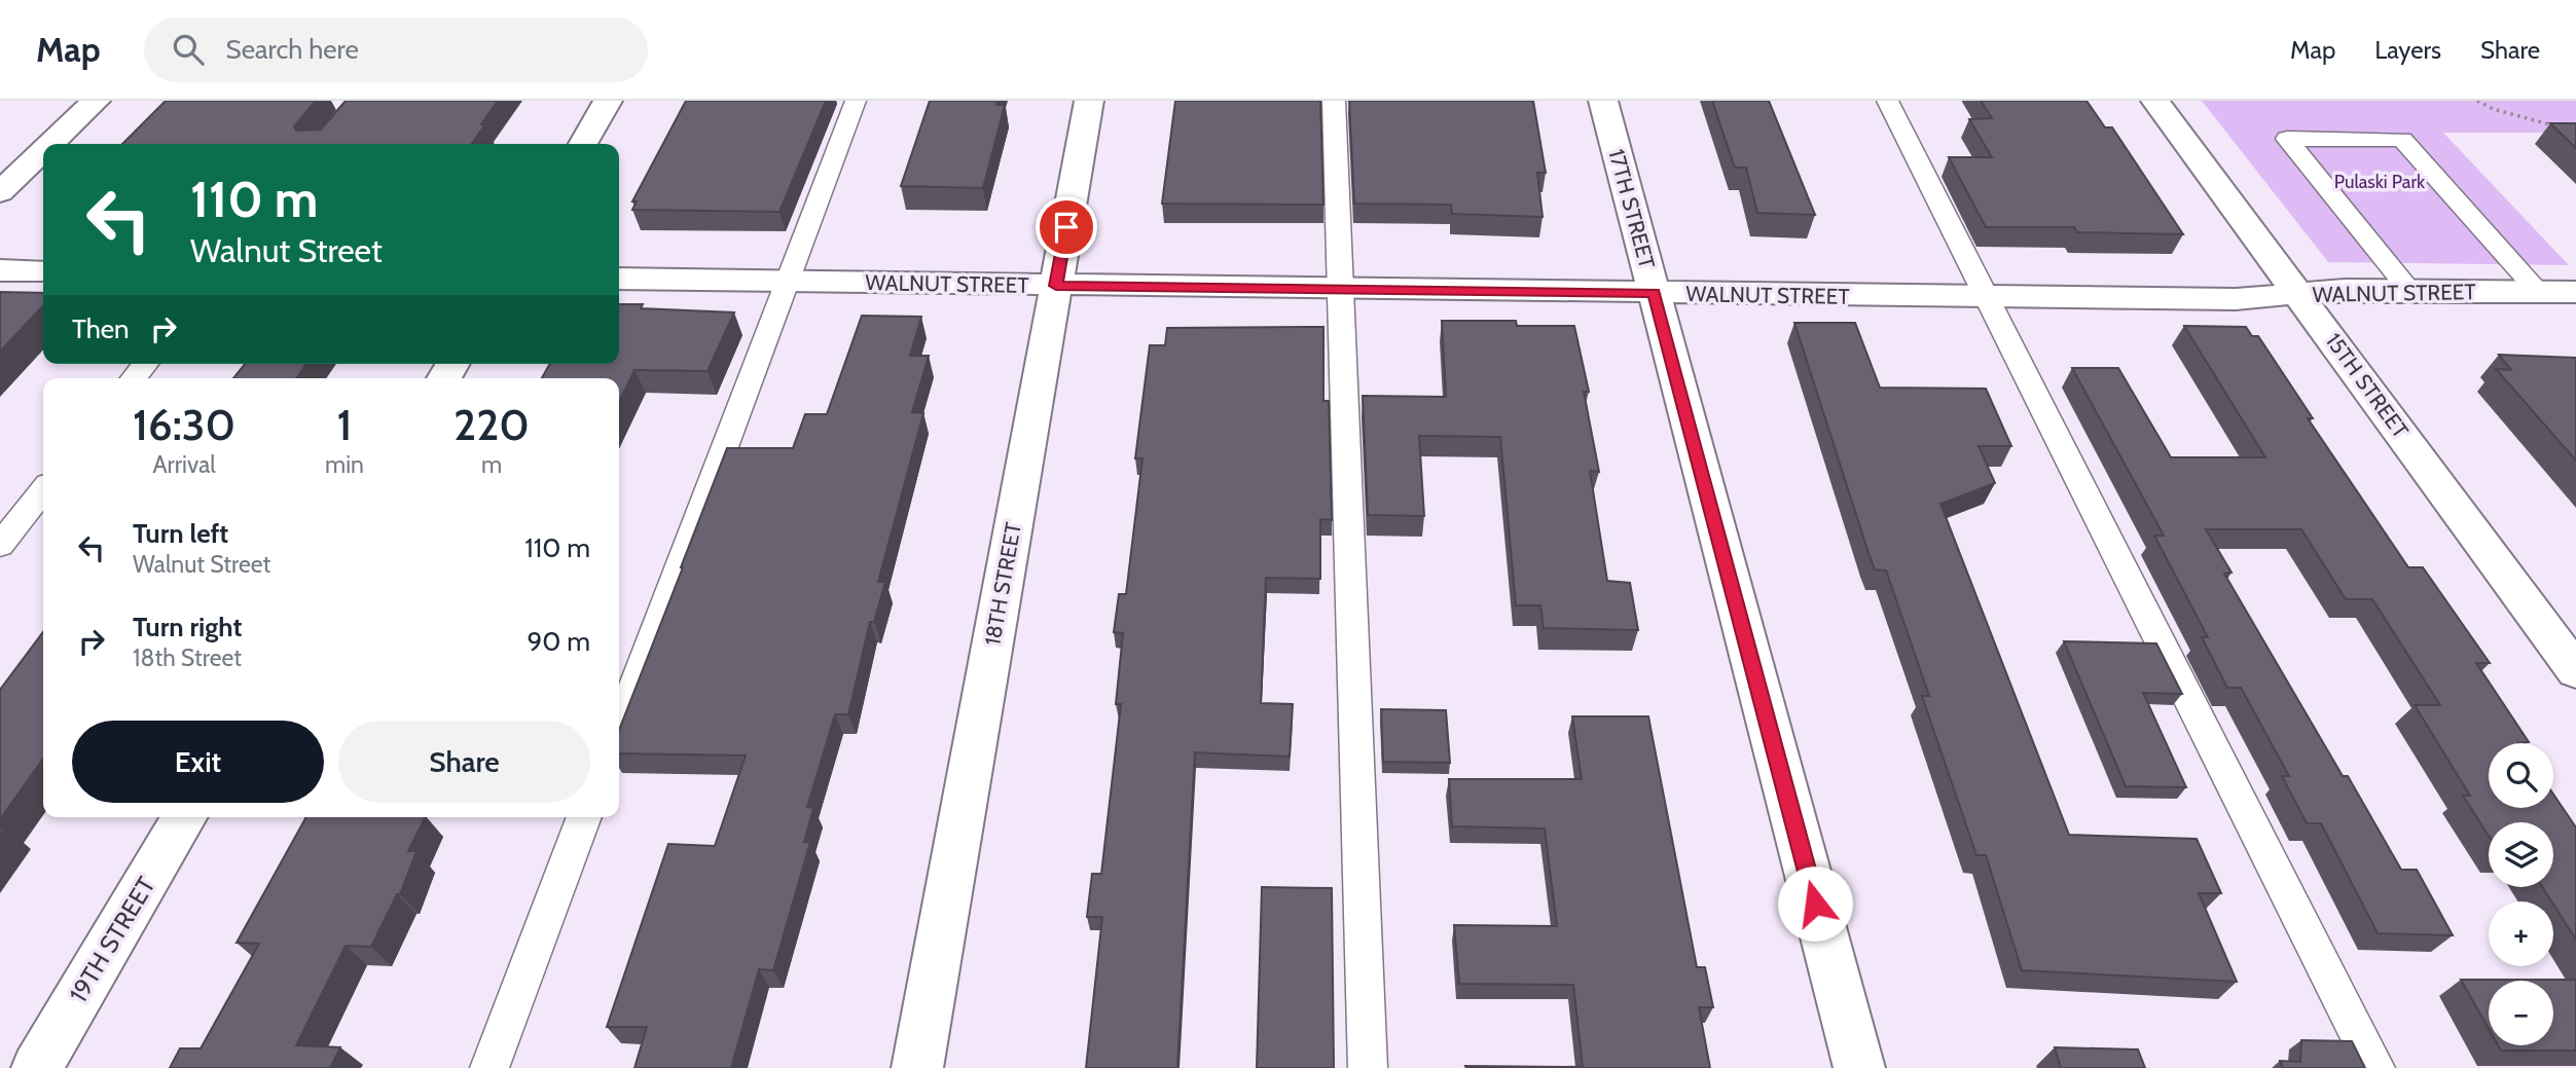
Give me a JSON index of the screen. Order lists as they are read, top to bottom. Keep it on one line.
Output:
{"streets":{"street":["17TH STREET","WALNUT STREET","15TH STREET","18TH STREET","19TH STREET"]},"crossings":[["17TH STREET","WALNUT STREET"],["WALNUT STREET","15TH STREET"],["WALNUT STREET","18TH STREET"]],"parks":["Pulaski Park"],"page":{"header":"Map","search":"Search here","nav":["Map","Layers","Share"],"turn":["110 m","Walnut Street"],"then":"Then","eta":["16:30","Arrival","1","min","220","m"],"list":[{"name":"Turn left","note":"Walnut Street","value":"110 m"},{"name":"Turn right","note":"18th Street","value":"90 m"}],"buttons":["Exit","Share"],"map_buttons":["+","−"]}}
